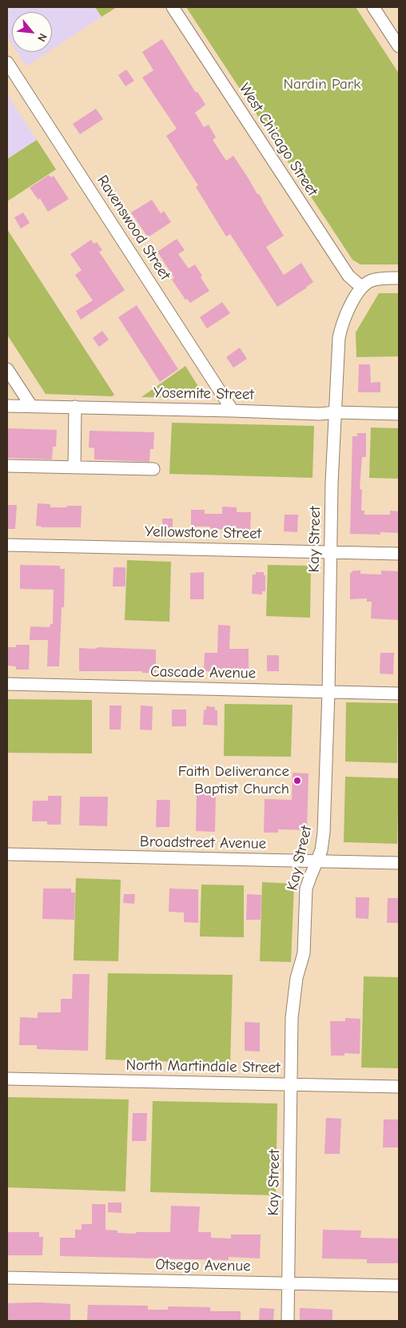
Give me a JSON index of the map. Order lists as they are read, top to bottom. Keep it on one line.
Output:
{"streets":{"street":["West Chicago Street","Ravenswood Street","Yosemite Street","Yellowstone Street","Kay Street","Cascade Avenue","Broadstreet Avenue","North Martindale Street","Otsego Avenue"]},"crossings":[["West Chicago Street","Kay Street"],["Ravenswood Street","Yosemite Street"],["Yosemite Street","Kay Street"],["Yellowstone Street","Kay Street"],["Kay Street","Cascade Avenue"],["Kay Street","Broadstreet Avenue"],["Kay Street","North Martindale Street"],["Kay Street","Otsego Avenue"]],"parks":["Nardin Park"],"places":["Faith Deliverance Baptist Church"],"north":"bottom right"}
